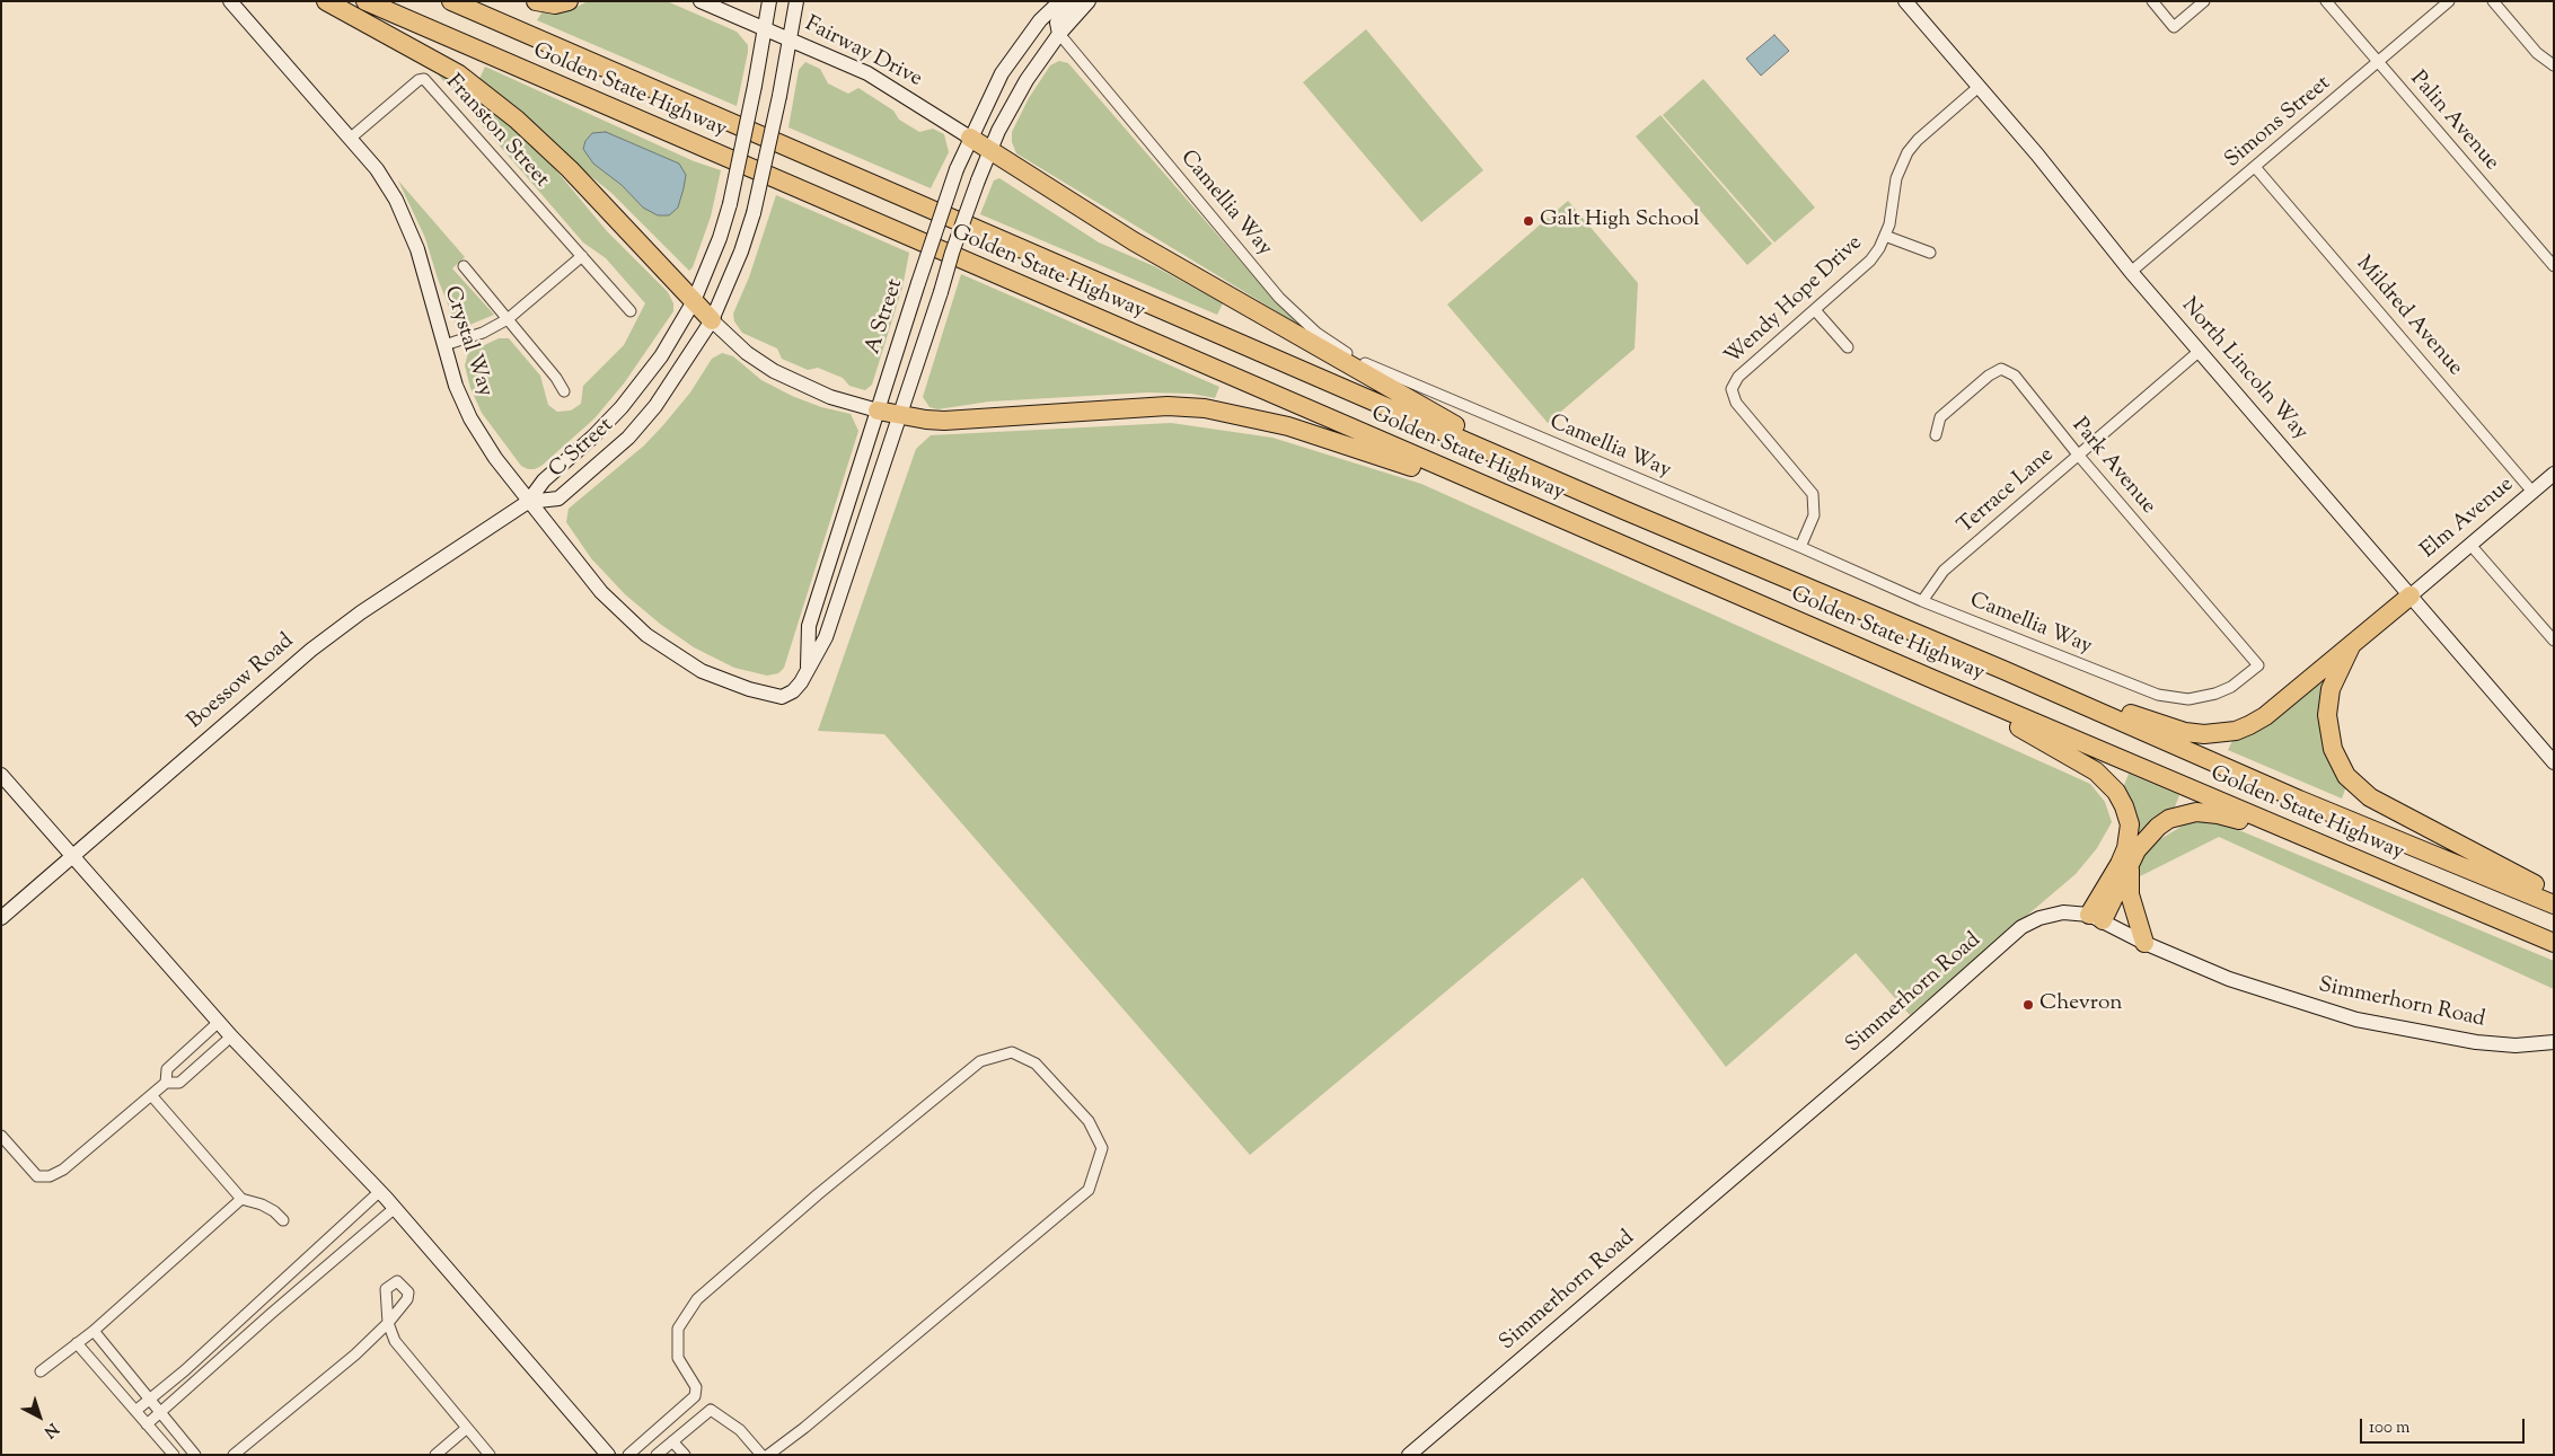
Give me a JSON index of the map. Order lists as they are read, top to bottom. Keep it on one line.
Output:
{"streets":{"highway":["Golden State Highway"],"street":["Fairway Drive","Palin Avenue","Simons Street","Franston Street","Camellia Way","Wendy Hope Drive","A Street","Mildred Avenue","Crystal Way","North Lincoln Way","C Street","Park Avenue","Terrace Lane","Elm Avenue","Boessow Road","Simmerhorn Road"]},"crossings":[["Fairway Drive","A Street"],["Fairway Drive","C Street"],["Palin Avenue","Simons Street"],["Simons Street","Mildred Avenue"],["Simons Street","North Lincoln Way"],["Franston Street","Crystal Way"],["Camellia Way","Wendy Hope Drive"],["Camellia Way","Park Avenue"],["Camellia Way","Terrace Lane"],["Wendy Hope Drive","North Lincoln Way"],["A Street","Crystal Way"],["Mildred Avenue","Elm Avenue"],["Crystal Way","C Street"],["Crystal Way","Boessow Road"],["North Lincoln Way","Terrace Lane"],["North Lincoln Way","Elm Avenue"],["C Street","Boessow Road"],["Park Avenue","Terrace Lane"]],"places":["Galt High School","Chevron"],"scale_bar":"100 m","north":"bottom right"}
